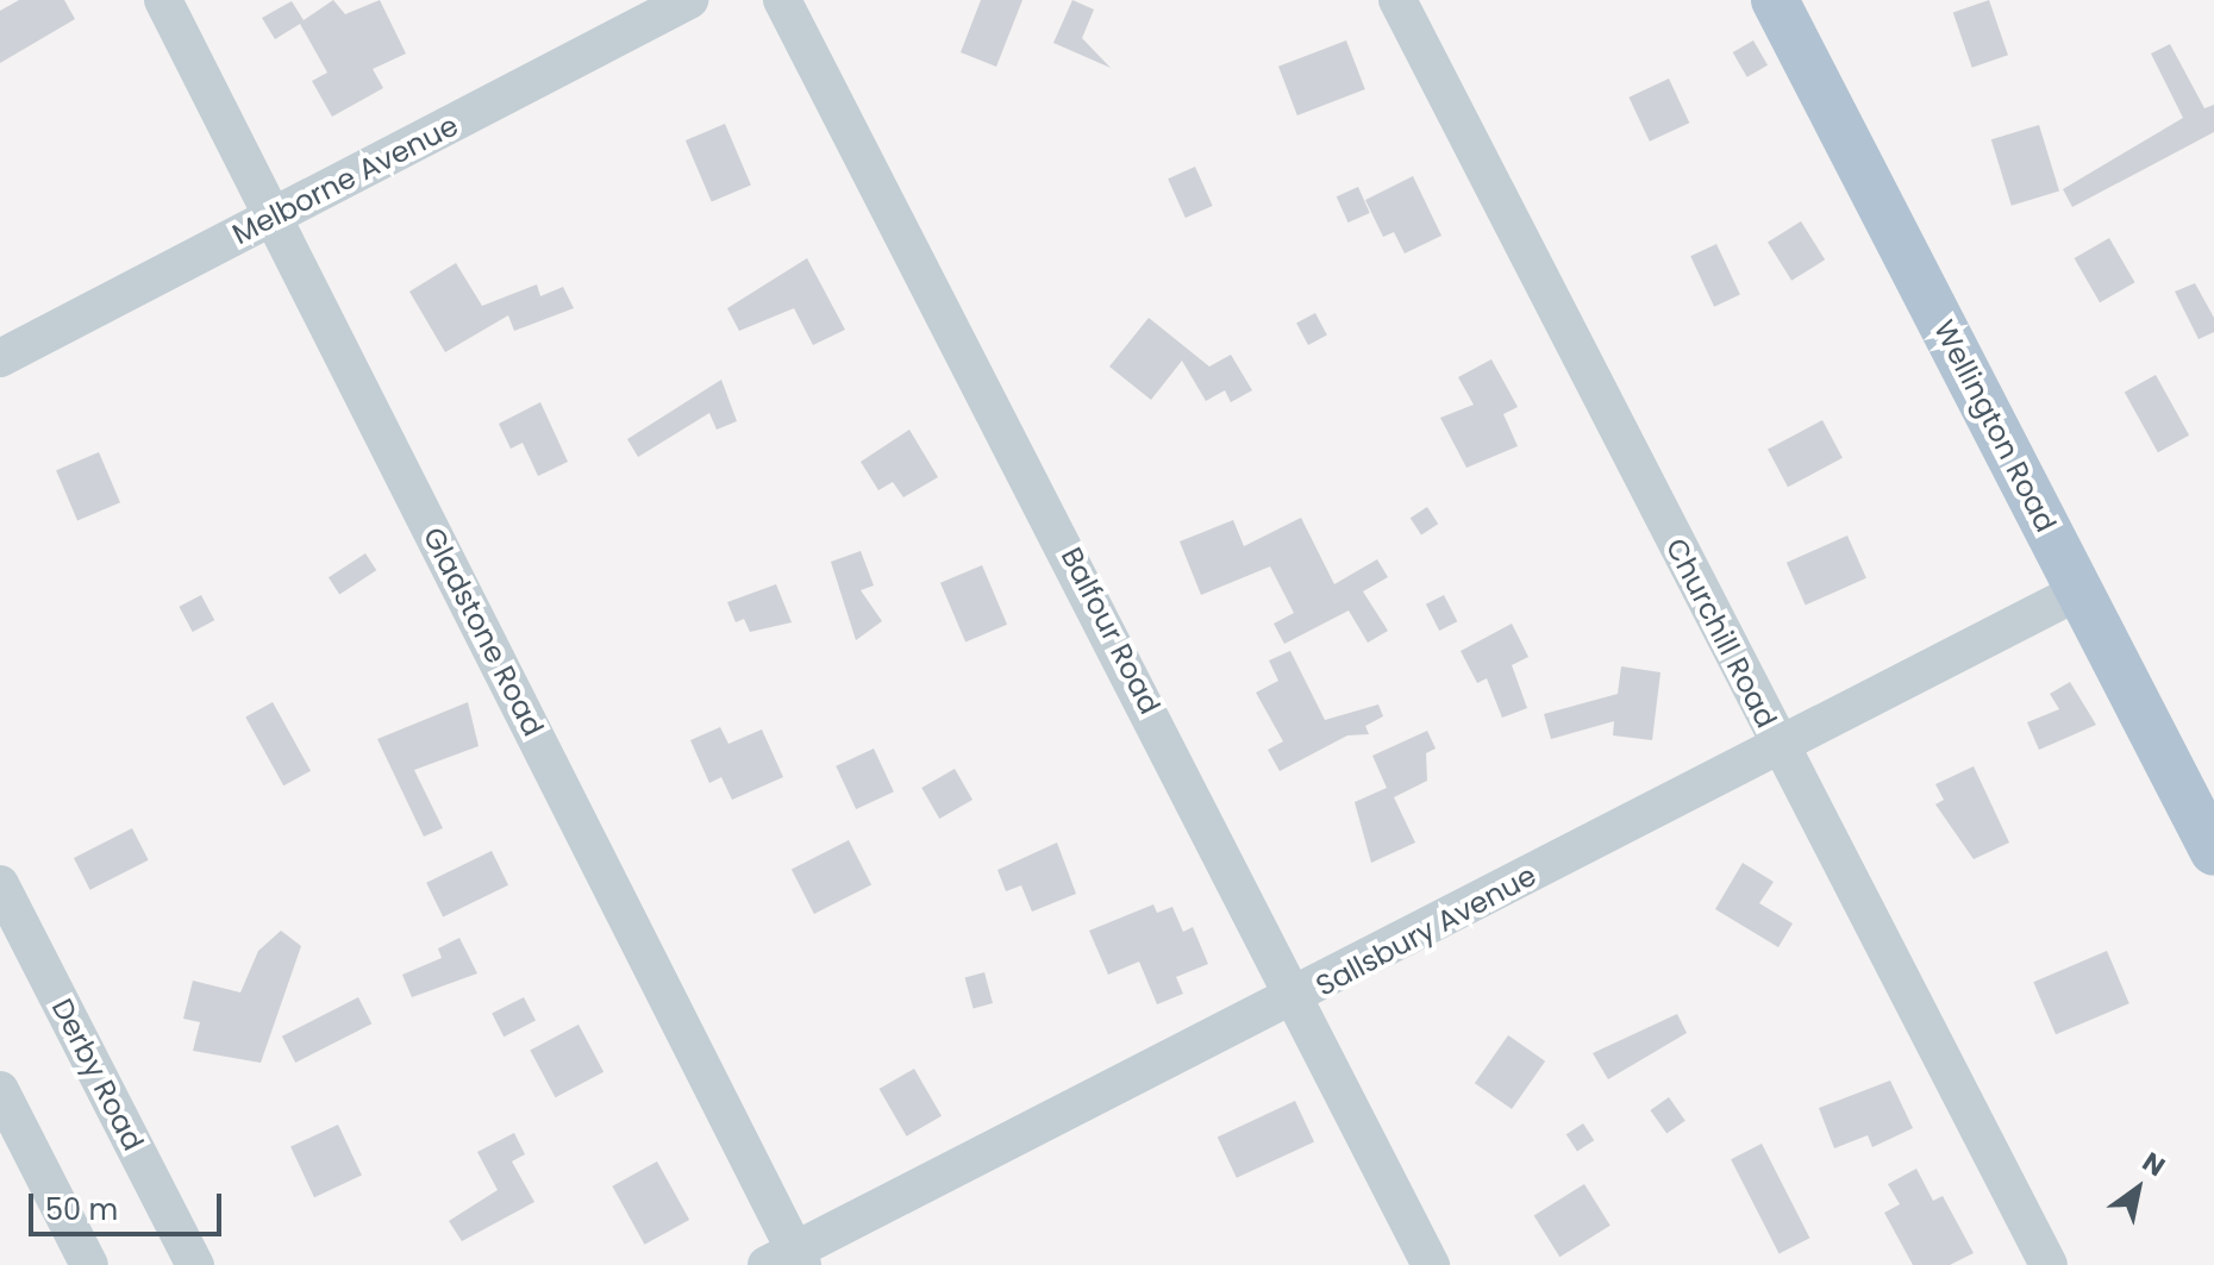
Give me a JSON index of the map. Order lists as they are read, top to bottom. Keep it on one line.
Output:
{"streets":{"main road":["Wellington Road"],"street":["Melborne Avenue","Balfour Road","Gladstone Road","Churchill Road","Sallsbury Avenue","Derby Road"]},"crossings":[["Melborne Avenue","Gladstone Road"],["Wellington Road","Sallsbury Avenue"],["Balfour Road","Sallsbury Avenue"],["Gladstone Road","Sallsbury Avenue"],["Churchill Road","Sallsbury Avenue"]],"scale_bar":"50 m","north":"top right"}
